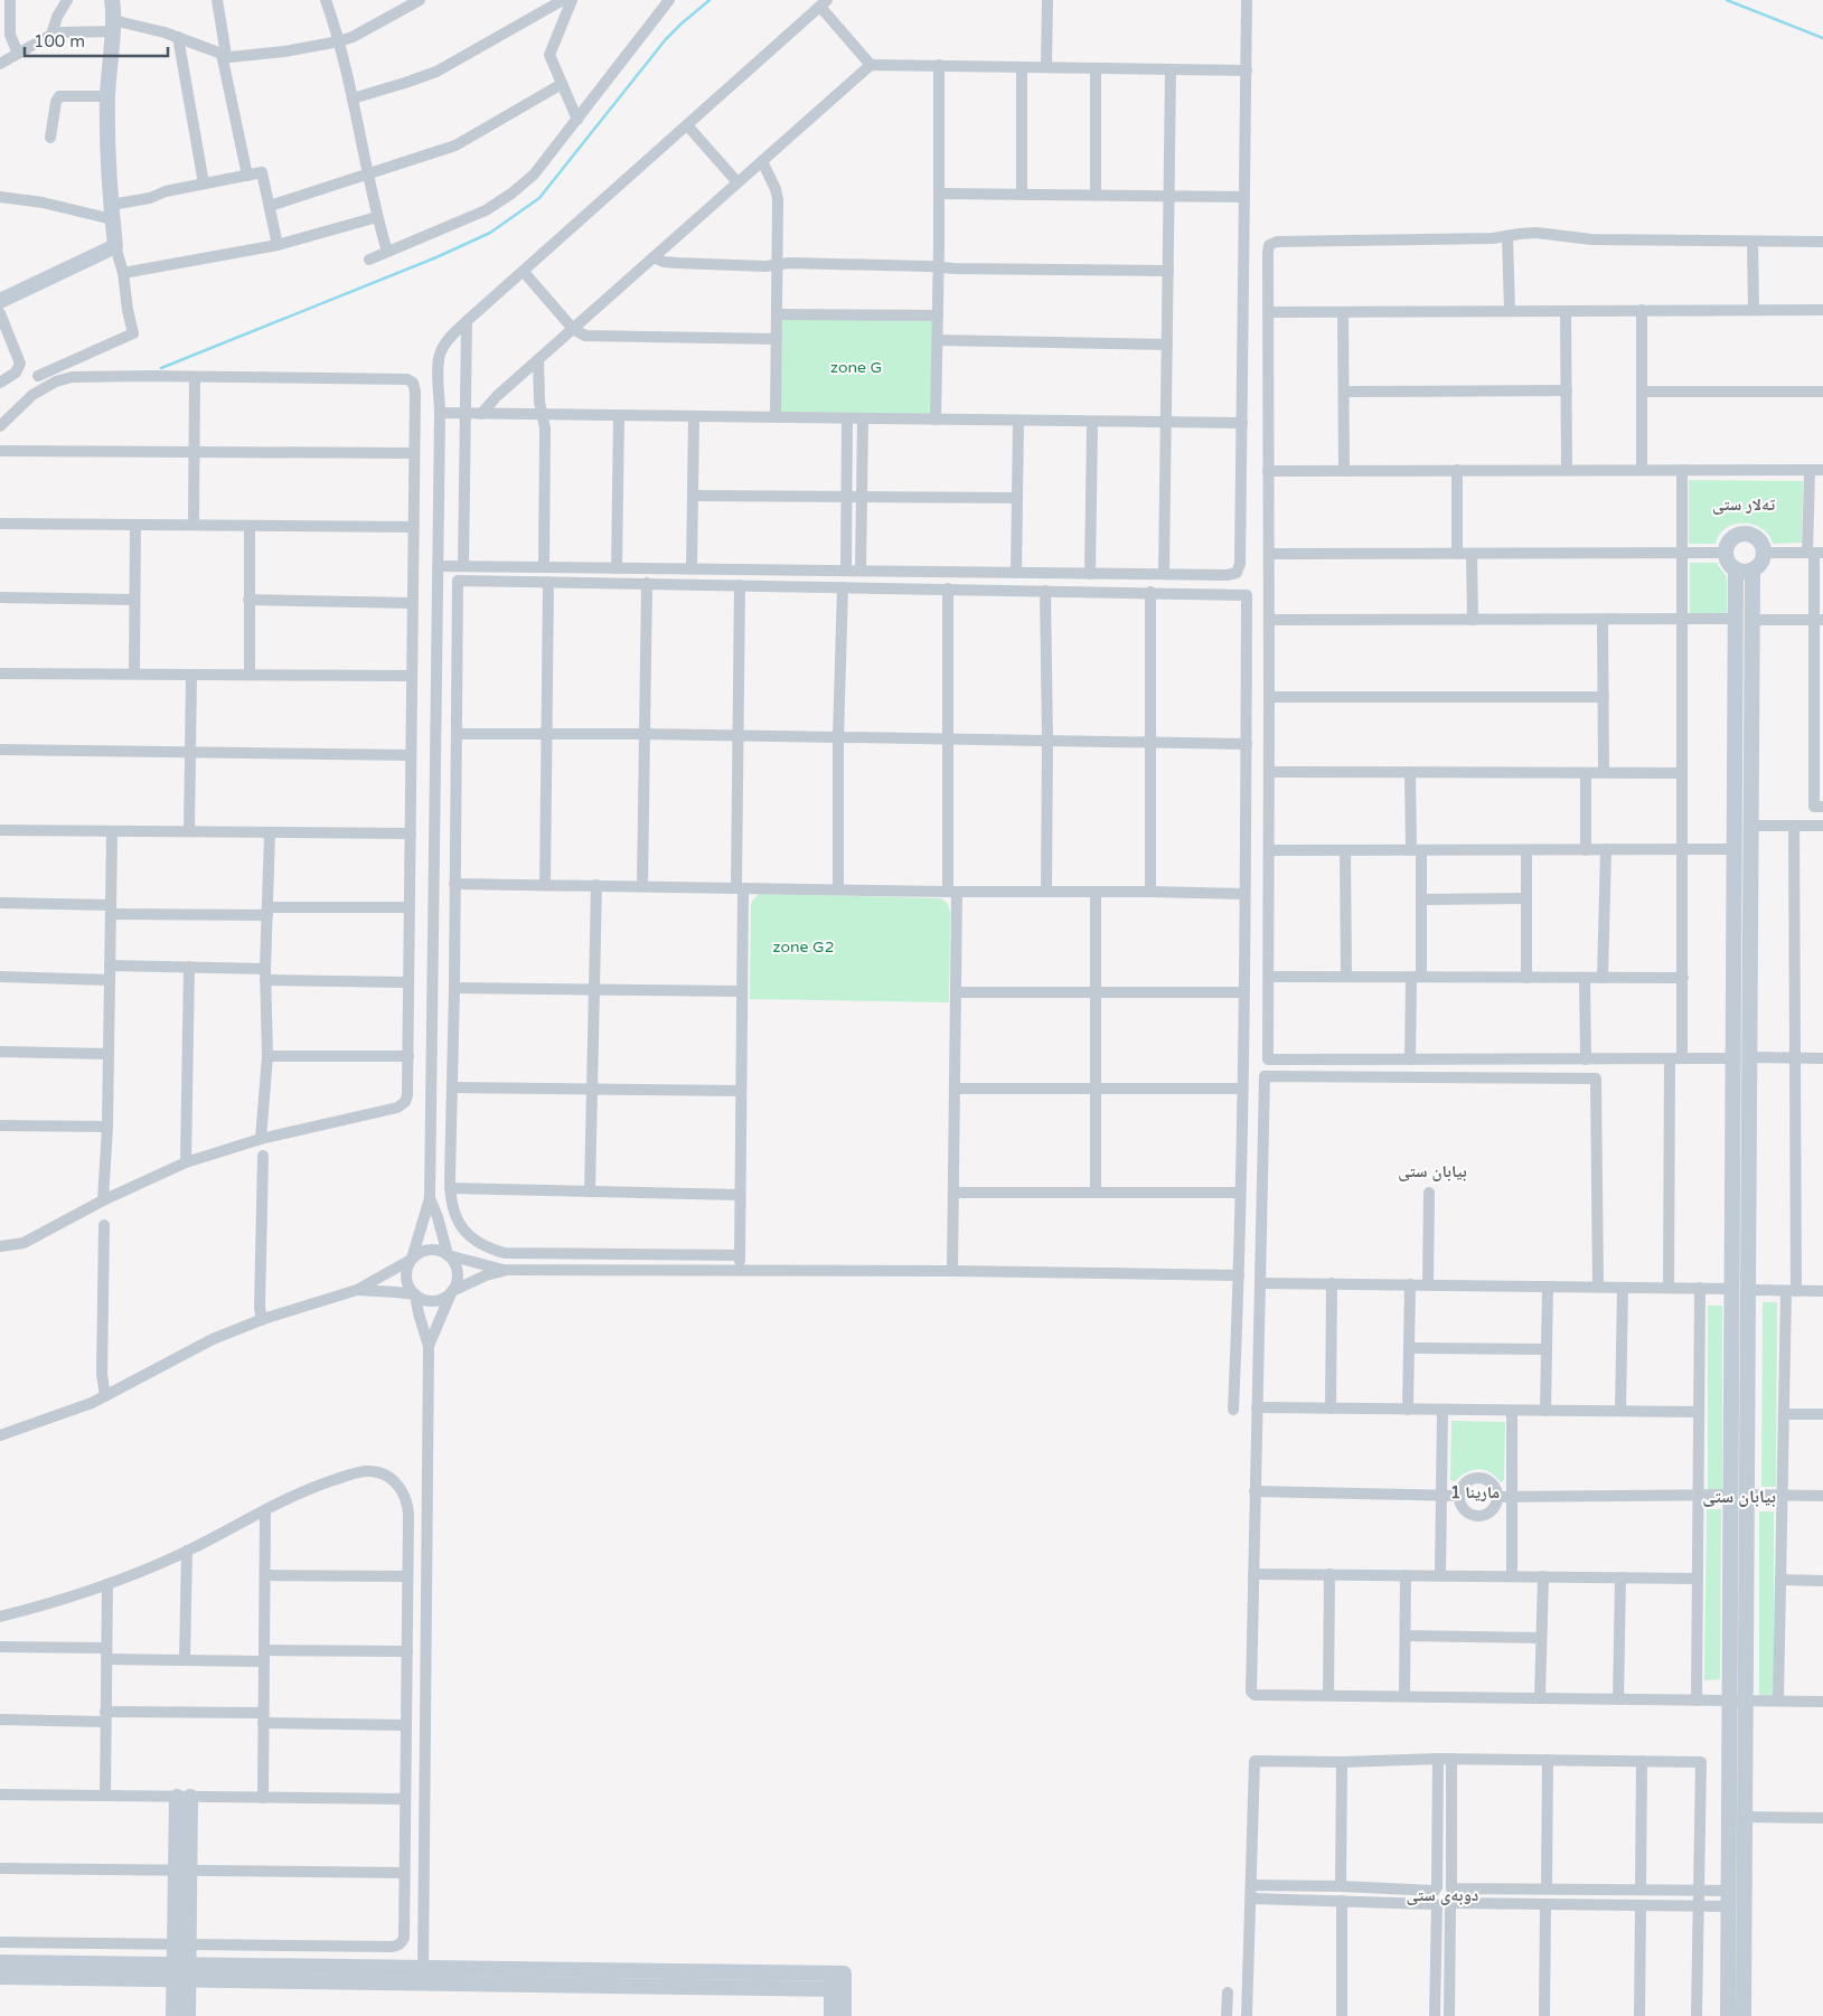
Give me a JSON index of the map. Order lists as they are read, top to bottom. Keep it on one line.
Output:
{"districts":["ته‌لار ستی","بیابان ستی","مارینا 1","بیابان ستی","دوبه‌ی ستی"],"parks":["zone G","zone G2"],"scale_bar":"100 m"}
